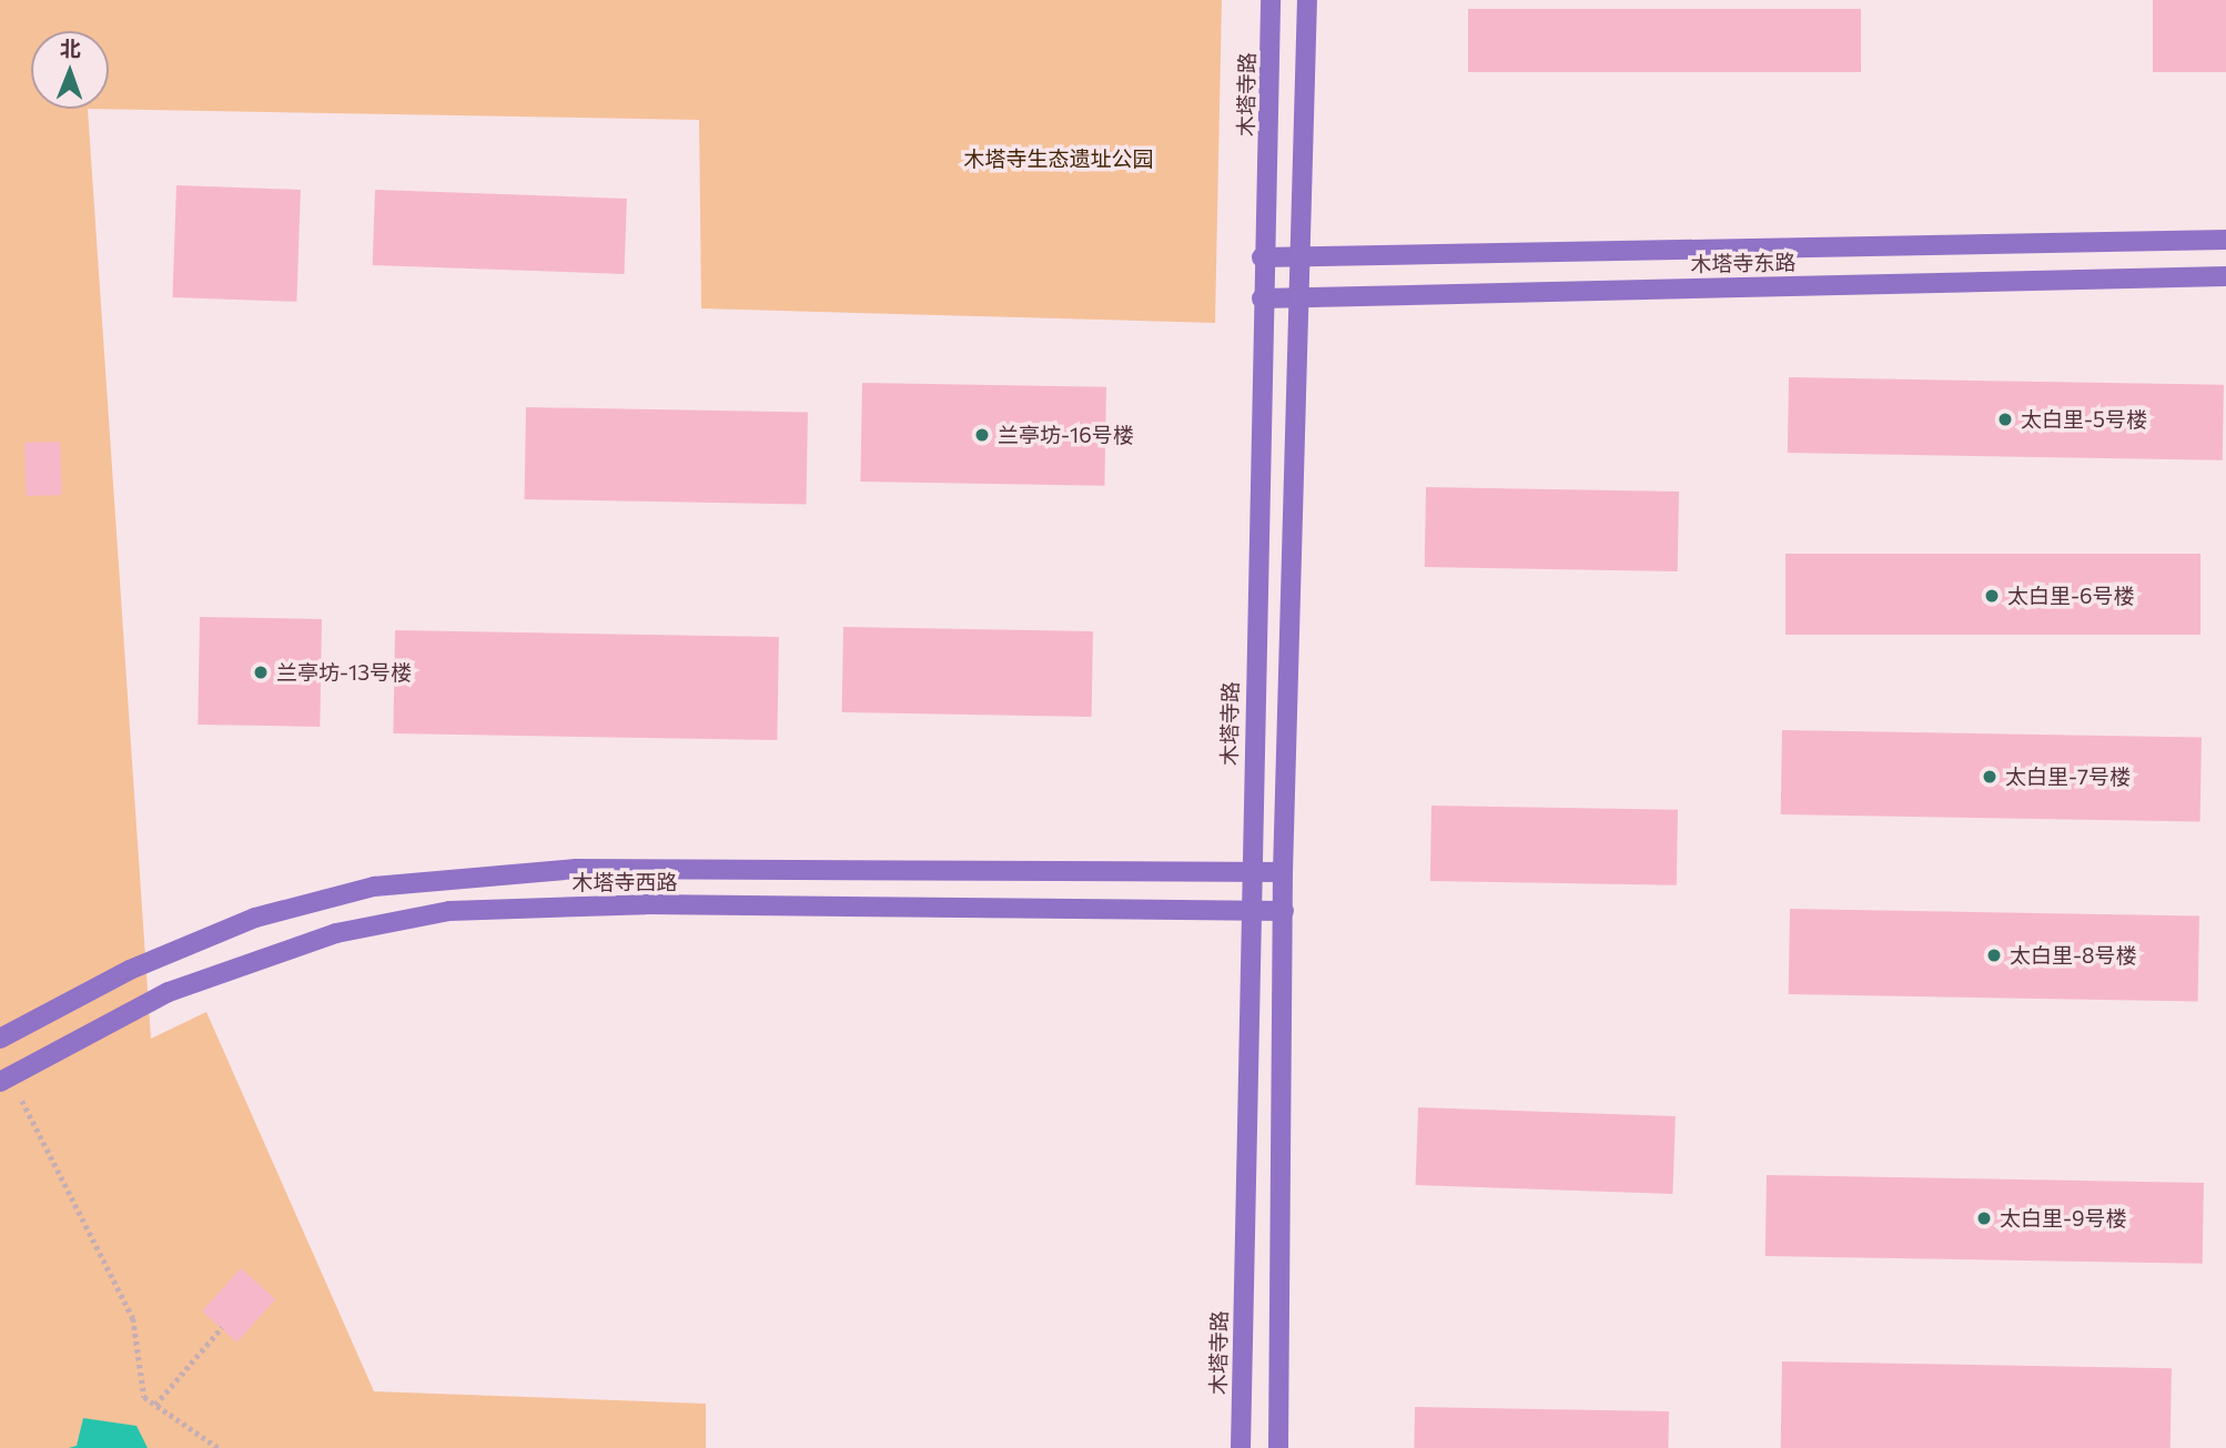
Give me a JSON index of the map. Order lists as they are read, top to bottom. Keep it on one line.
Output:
{"streets":{"street":["木塔寺路","木塔寺东路","木塔寺西路"]},"crossings":[["木塔寺路","木塔寺东路"],["木塔寺路","木塔寺西路"]],"parks":["木塔寺生态遗址公园"],"places":["太白里-5号楼","兰亭坊-16号楼","太白里-6号楼","兰亭坊-13号楼","太白里-7号楼","太白里-8号楼","太白里-9号楼"],"north":"top"}
